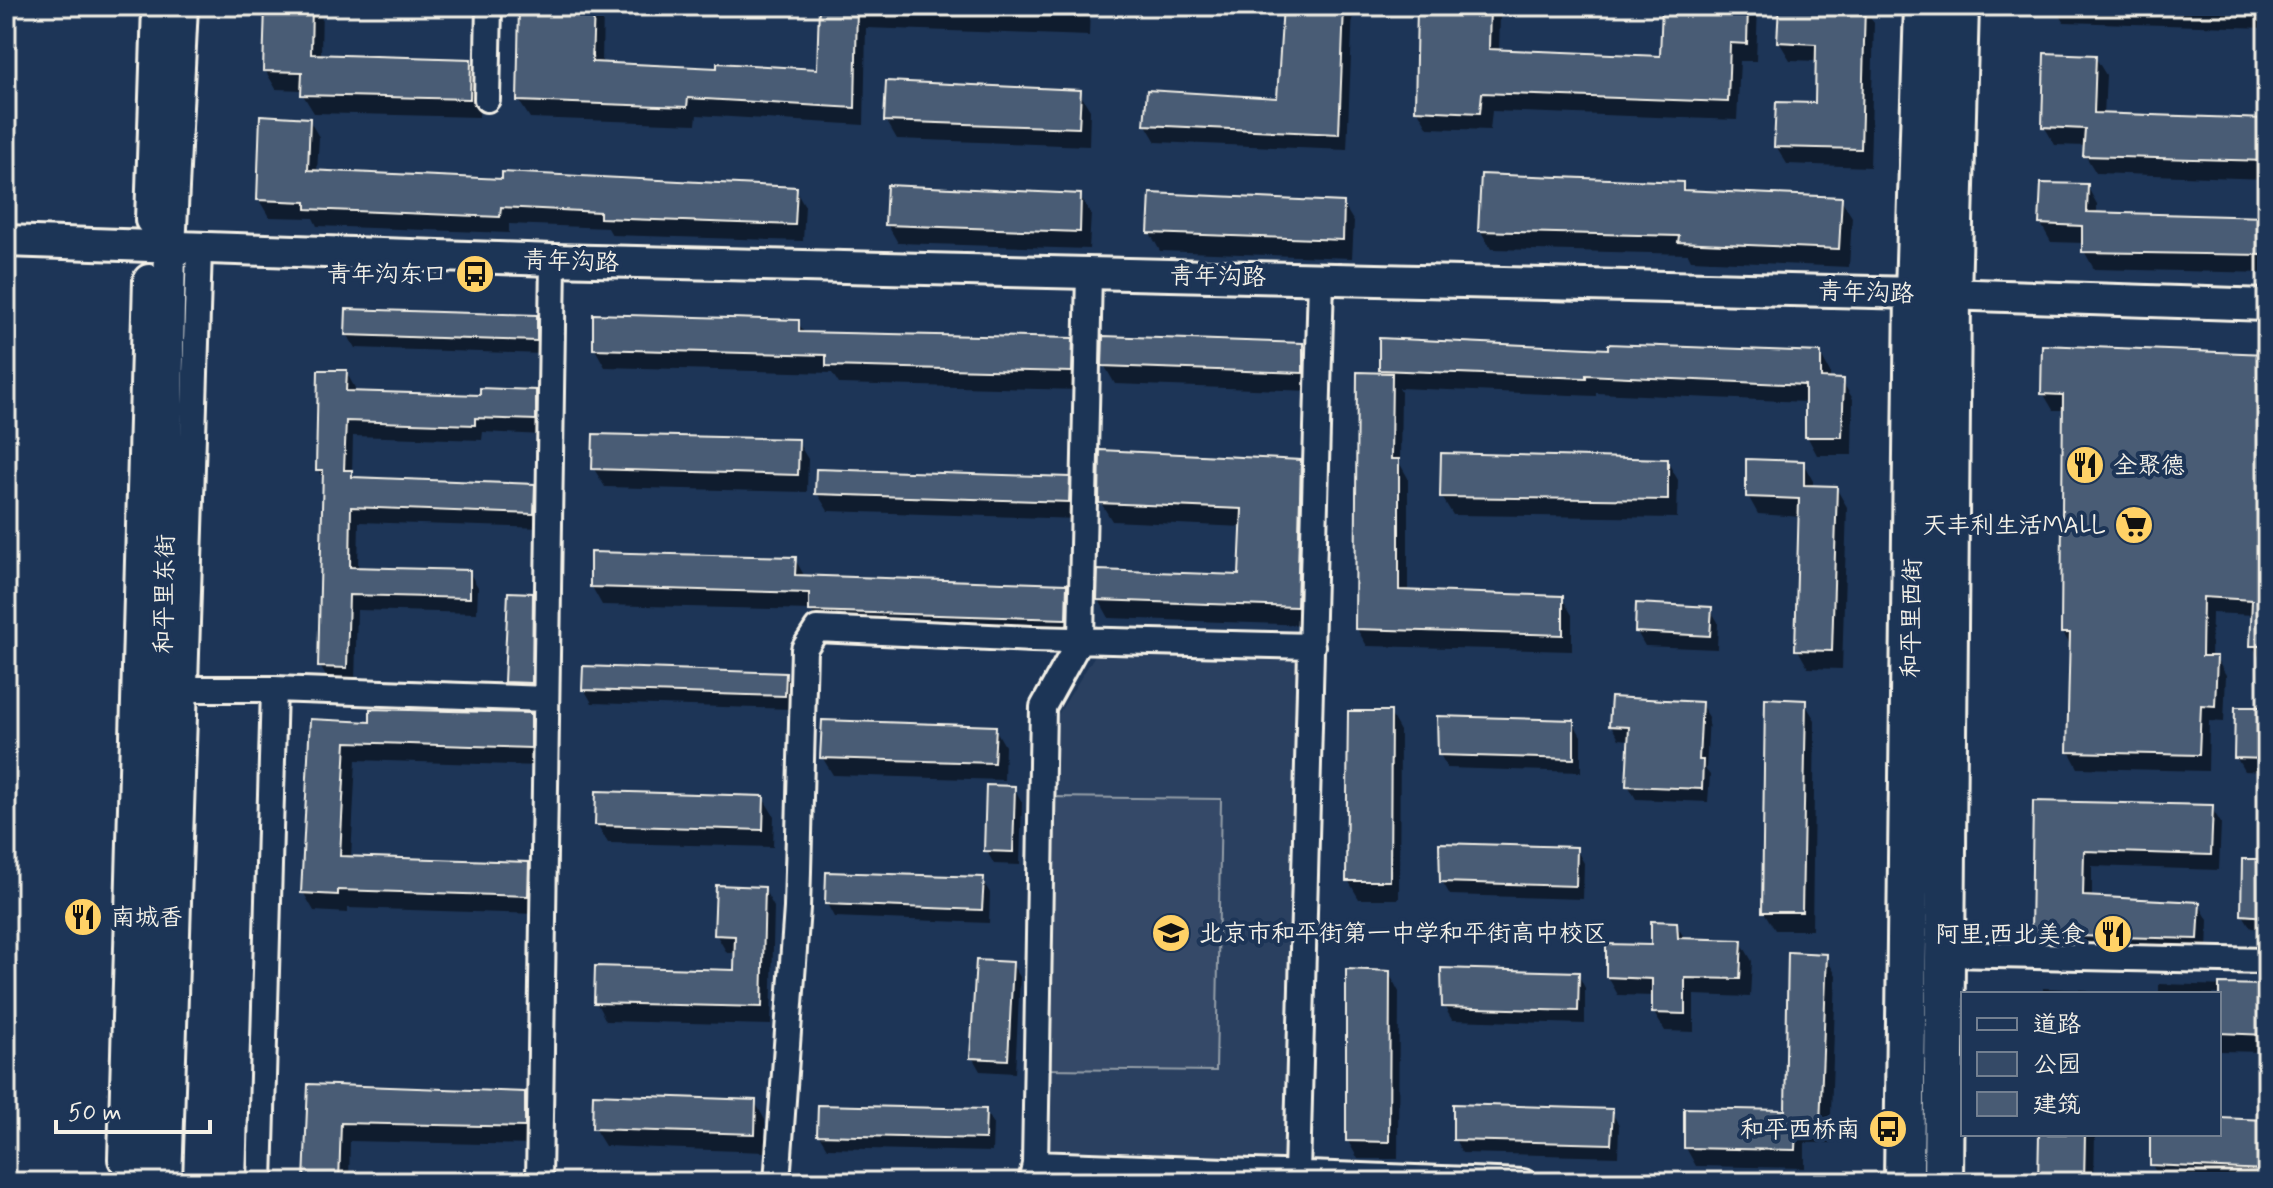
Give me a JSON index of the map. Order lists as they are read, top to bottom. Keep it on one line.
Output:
{"streets":{"main road":["和平里西街"],"street":["青年沟路","和平里东街"]},"crossings":[["青年沟路","和平里东街"],["青年沟路","和平里西街"]],"places":{"bus stop":["青年沟东口","和平西桥南"],"restaurant":["全聚德","南城香","阿里·西北美食"],"supermarket":["天丰利生活MALL"],"school or university":["北京市和平街第一中学和平街高中校区"]},"legend":["道路","公园","建筑"],"scale_bar":"50 m"}
